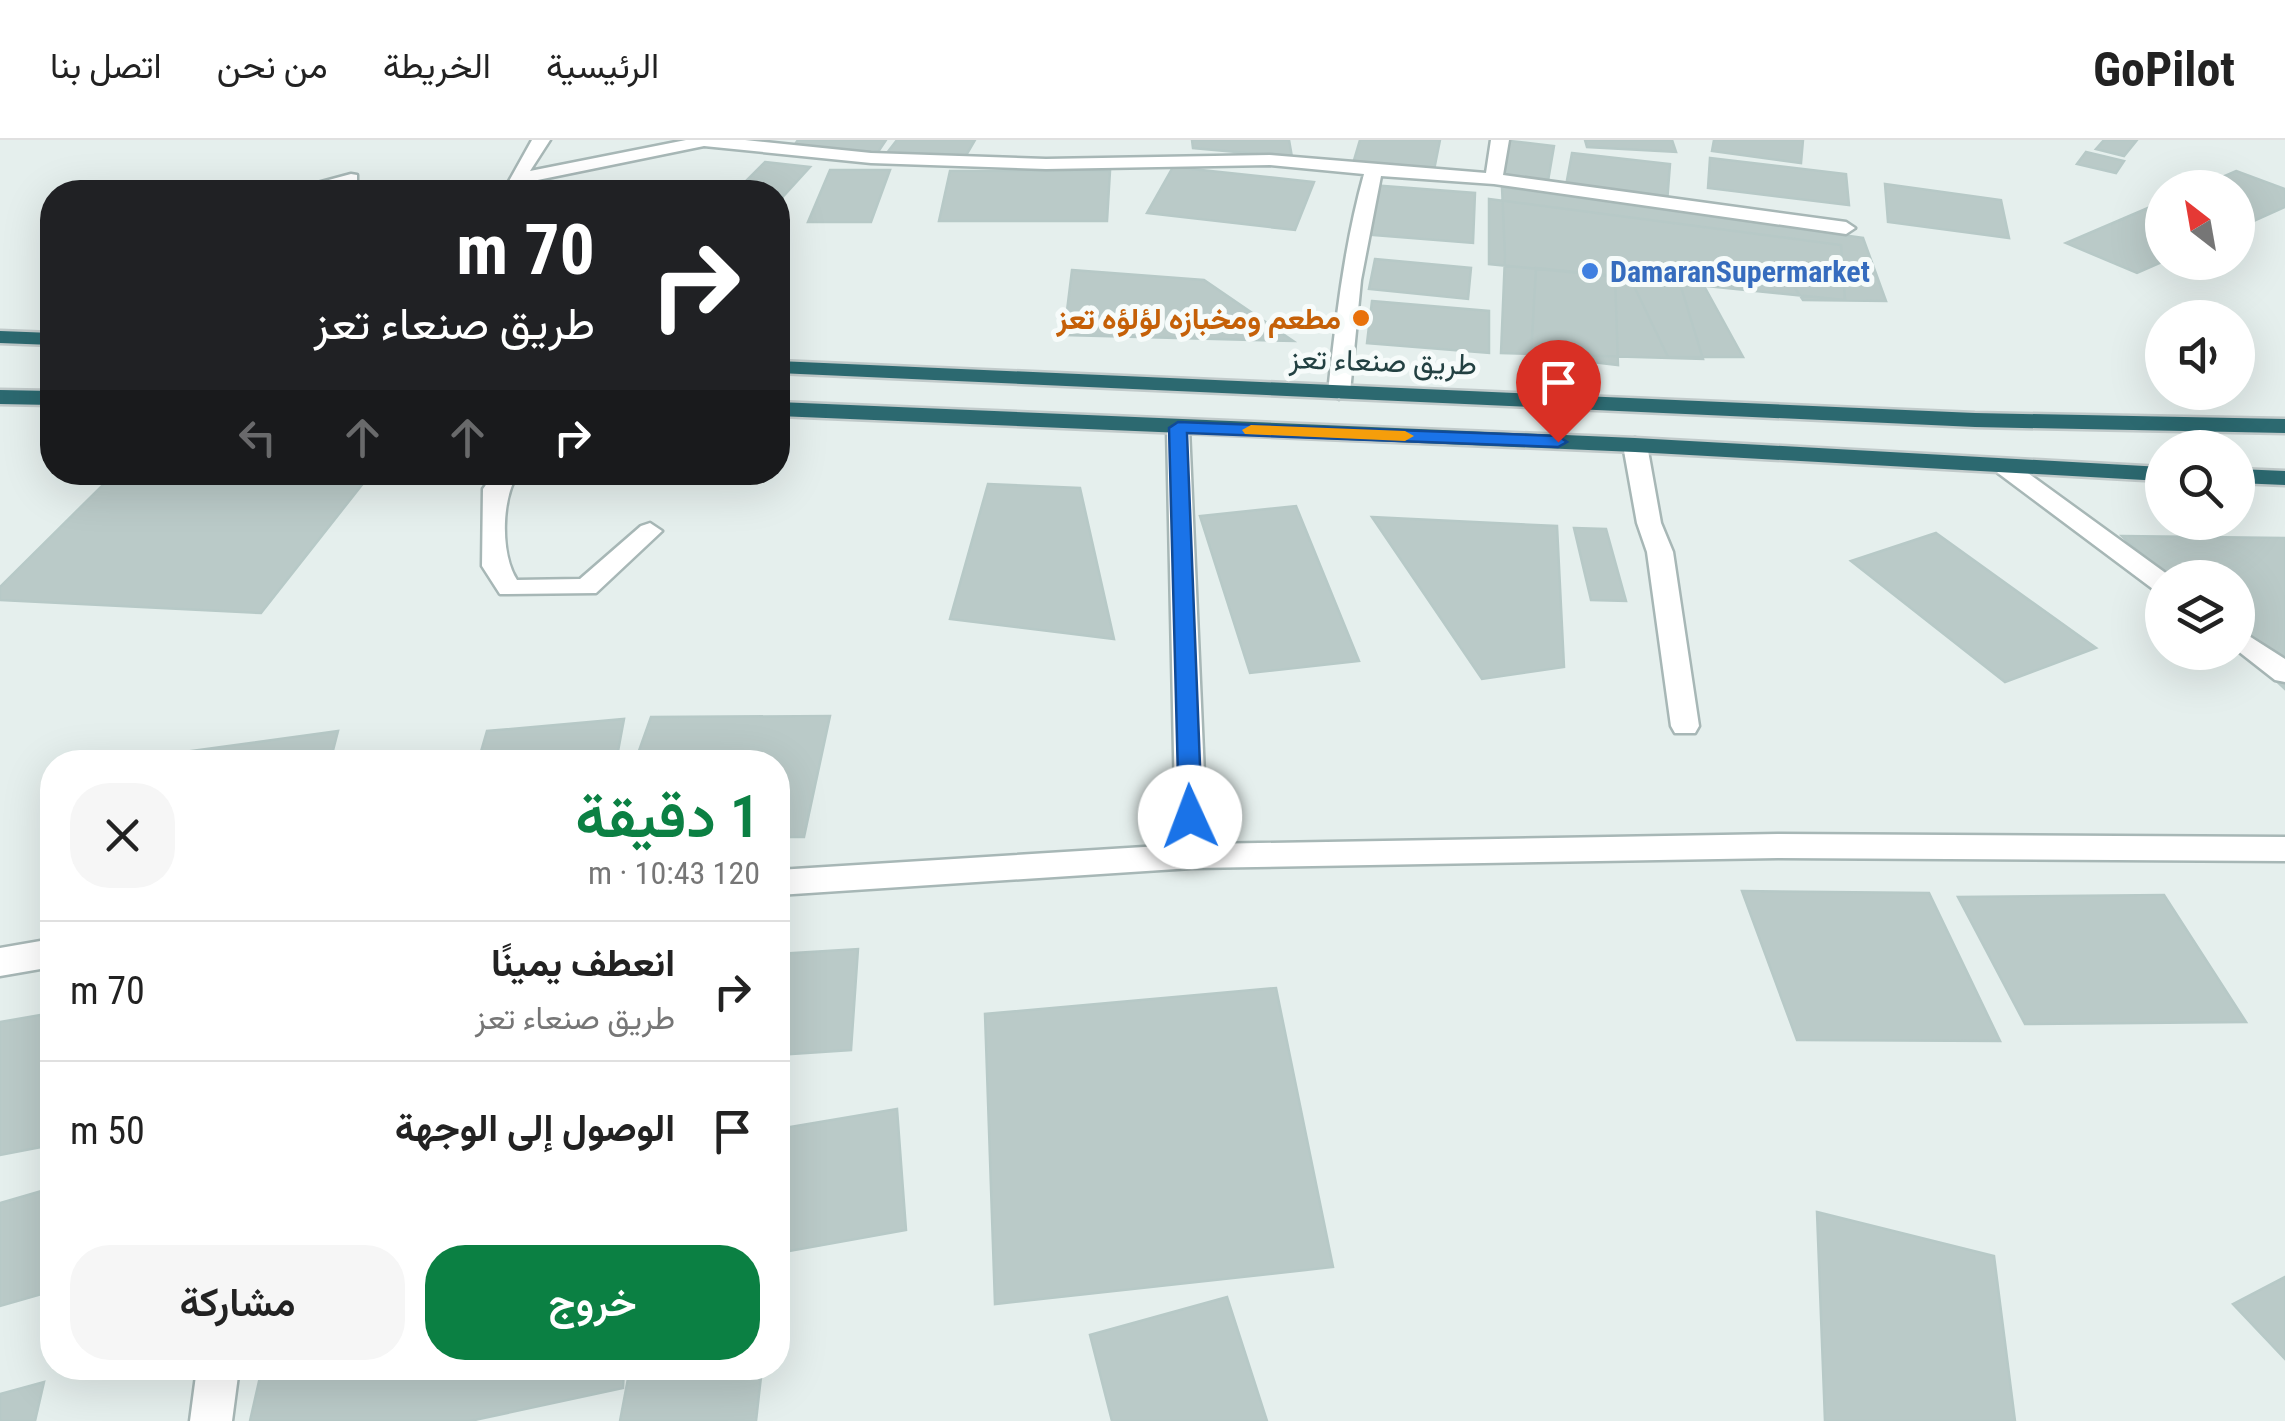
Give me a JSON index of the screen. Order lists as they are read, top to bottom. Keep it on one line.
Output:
{"streets":{"highway":["طريق صنعاء تعز"]},"places":["DamaranSupermarket","مطعم ومخبازه لؤلؤه تعز"],"north":"top left","page":{"header":"GoPilot","nav":["الرئيسية","الخريطة","من نحن","اتصل بنا"],"turn":["70 m","طريق صنعاء تعز"],"heading":["1 دقيقة","120 m · 10:43"],"list":[{"name":"انعطف يمينًا","note":"طريق صنعاء تعز","value":"70 m"},{"name":"الوصول إلى الوجهة","value":"50 m"}],"buttons":["خروج","مشاركة"]}}
